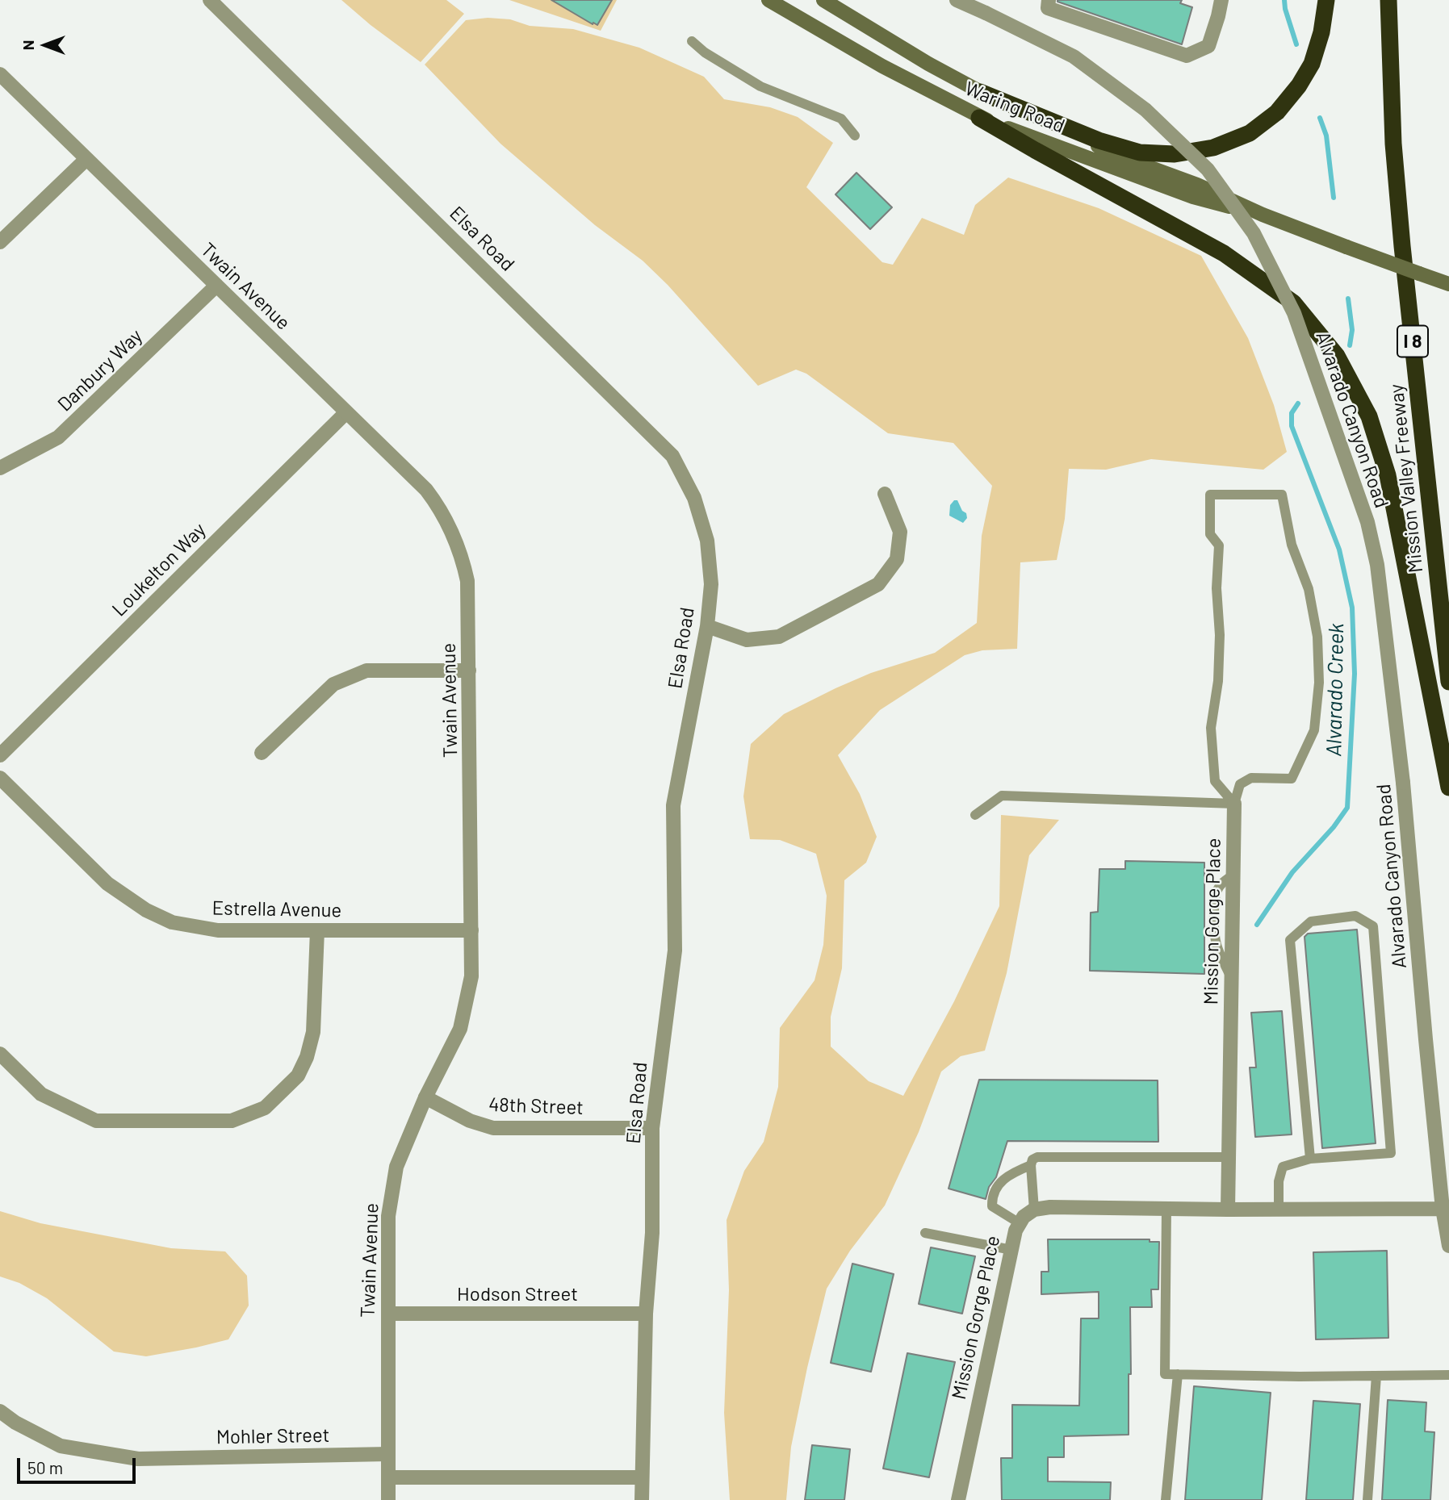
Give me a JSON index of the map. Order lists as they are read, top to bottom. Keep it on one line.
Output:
{"streets":{"highway":["I 8","Mission Valley Freeway"],"main road":["Waring Road"],"street":["Elsa Road","Twain Avenue","Danbury Way","Alvarado Canyon Road","Loukelton Way","Estrella Avenue","Mission Gorge Place","48th Street","Hodson Street","Mohler Street"]},"crossings":[["Elsa Road","48th Street"],["Elsa Road","Hodson Street"],["Twain Avenue","Danbury Way"],["Twain Avenue","Loukelton Way"],["Twain Avenue","Estrella Avenue"],["Twain Avenue","48th Street"],["Twain Avenue","Hodson Street"],["Twain Avenue","Mohler Street"]],"water":["Alvarado Creek"],"scale_bar":"50 m","north":"left"}
